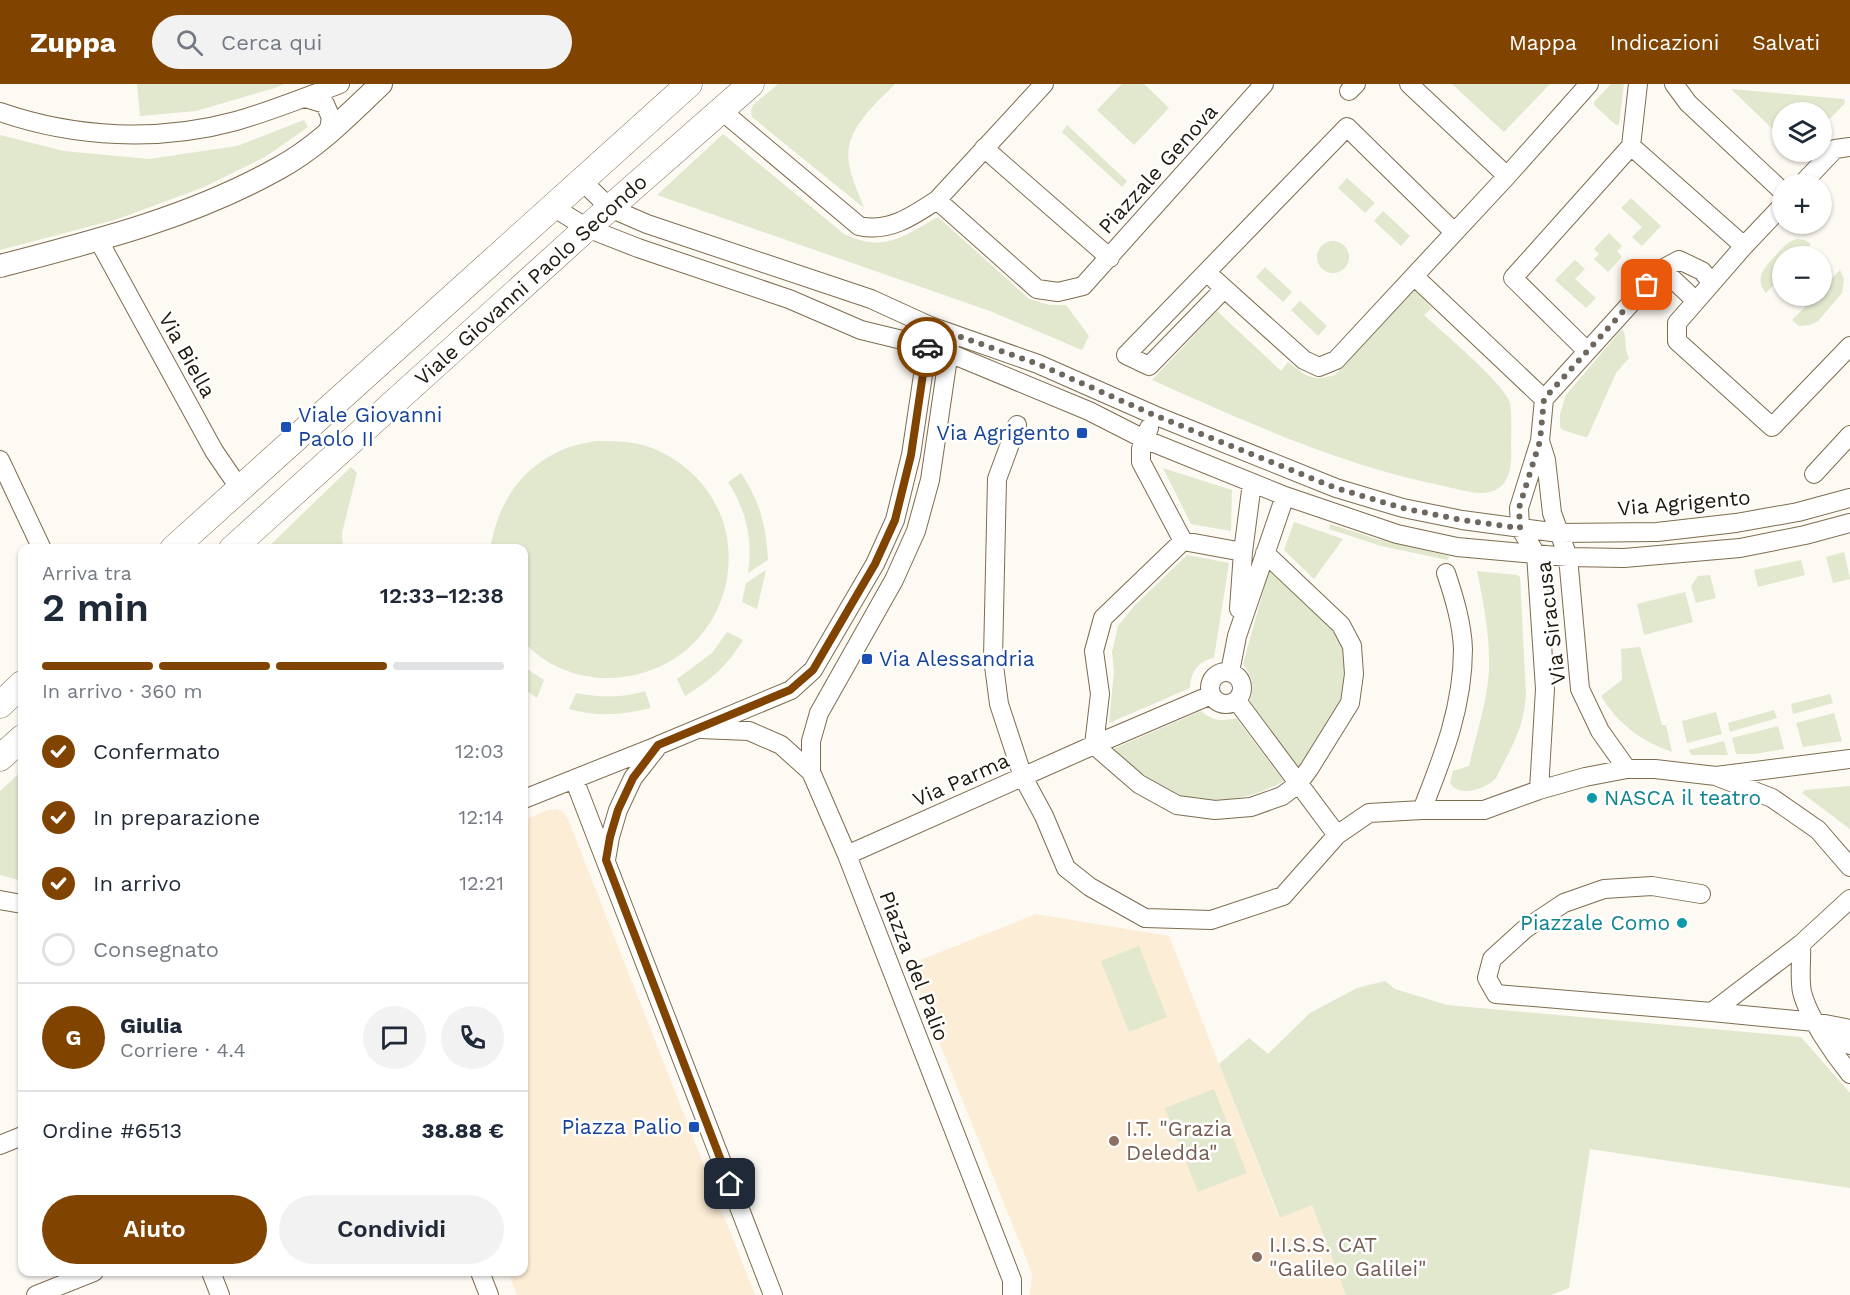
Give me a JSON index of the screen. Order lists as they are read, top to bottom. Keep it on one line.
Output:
{"streets":{"main road":["Viale Giovanni Paolo Secondo"],"street":["Piazzale Genova","Via Biella","Via Agrigento","Via Siracusa","Via Parma","Piazza del Palio"]},"crossings":[["Viale Giovanni Paolo Secondo","Via Biella"],["Viale Giovanni Paolo Secondo","Via Agrigento"],["Via Agrigento","Via Siracusa"],["Via Parma","Piazza del Palio"]],"places":{"transit":["Viale Giovanni Paolo II","Via Agrigento","Via Alessandria","Piazza Palio"],"other":["NASCA il teatro","Piazzale Como","I.T. \"Grazia Deledda\"","I.I.S.S. CAT \"Galileo Galilei\""]},"page":{"header":"Zuppa","search":"Cerca qui","nav":["Mappa","Indicazioni","Salvati"],"map_buttons":["+","−"],"heading":["2 min","Arriva tra","12:33–12:38"],"panel":["Giulia","Corriere · 4.4","Ordine #6513","38.88 €"],"bar":"In arrivo · 360 m","list":[["Confermato","12:03"],["In preparazione","12:14"],["In arrivo","12:21"],"Consegnato"],"round":"G","buttons":["Aiuto","Condividi"]}}
